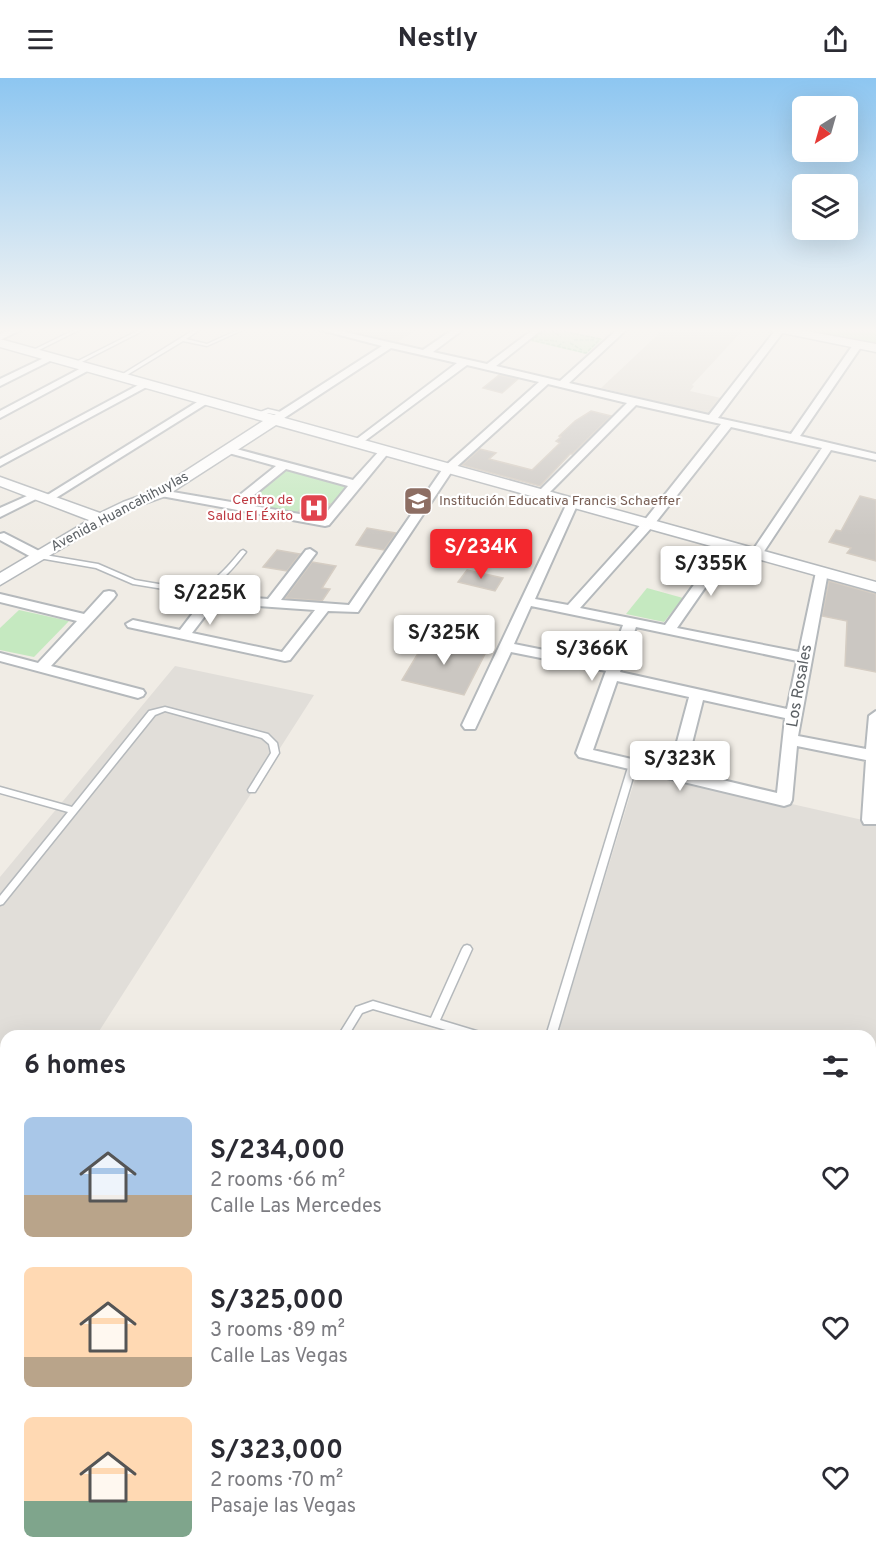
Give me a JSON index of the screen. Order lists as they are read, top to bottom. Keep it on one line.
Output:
{"streets":{"street":["Avenida Huancahihuylas","Los Rosales"]},"places":{"school or university":["Institución Educativa Francis Schaeffer"],"hospital":["Centro de Salud El Éxito"]},"north":"bottom left","page":{"header":"Nestly","price":["S/234K","S/355K","S/225K","S/325K","S/366K","S/323K"],"heading":"6 homes","list":[{"name":"S/234,000","note":"2 rooms · 66 m² · Calle Las Mercedes"},{"name":"S/325,000","note":"3 rooms · 89 m² · Calle Las Vegas"},{"name":"S/323,000","note":"2 rooms · 70 m² · Pasaje las Vegas"}]}}
